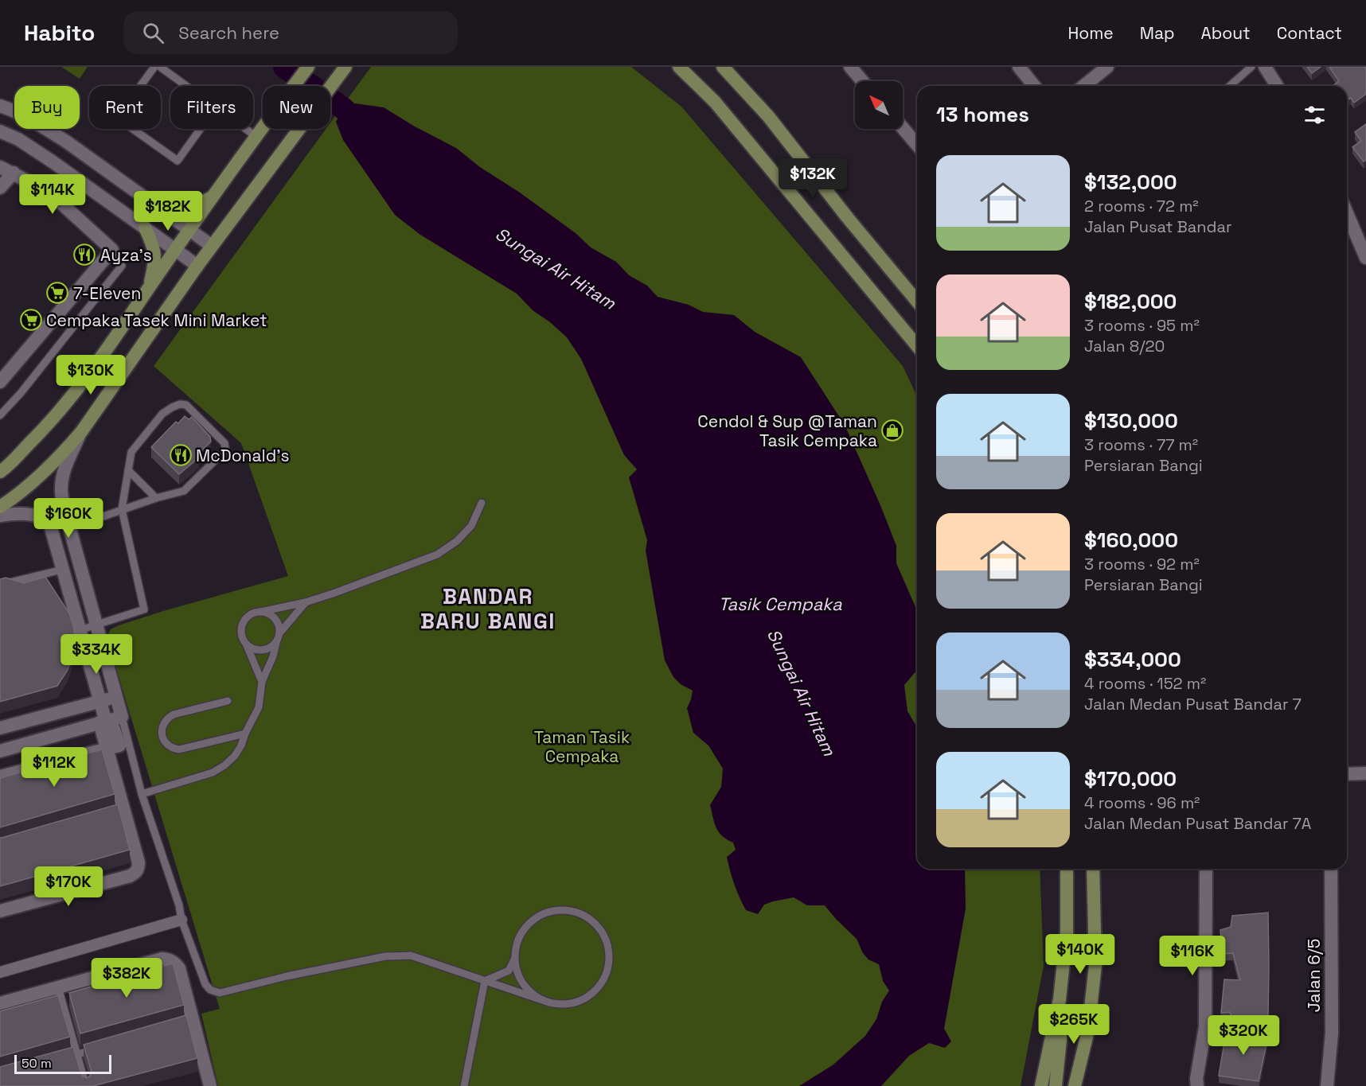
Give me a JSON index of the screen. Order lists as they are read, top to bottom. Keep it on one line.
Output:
{"streets":{"street":["Jalan 6/5"]},"districts":["BANDAR BARU BANGI"],"water":["Sungai Air Hitam","Tasik Cempaka"],"parks":["Taman Tasik Cempaka"],"places":{"restaurant":["Ayza's","McDonald's"],"supermarket":["7-Eleven","Cempaka Tasek Mini Market"],"shop":["Cendol & Sup @Taman Tasik Cempaka"]},"scale_bar":"50 m","north":"top left","page":{"header":"Habito","search":"Search here","nav":["Home","Map","About","Contact"],"chip":["Buy","Rent","Filters","New"],"heading":"13 homes","list":[{"name":"$132,000","note":"2 rooms · 72 m² · Jalan Pusat Bandar"},{"name":"$182,000","note":"3 rooms · 95 m² · Jalan 8/20"},{"name":"$130,000","note":"3 rooms · 77 m² · Persiaran Bangi"},{"name":"$160,000","note":"3 rooms · 92 m² · Persiaran Bangi"},{"name":"$334,000","note":"4 rooms · 152 m² · Jalan Medan Pusat Bandar 7"},{"name":"$170,000","note":"4 rooms · 96 m² · Jalan Medan Pusat Bandar 7A"}],"price":["$132K","$114K","$182K","$130K","$160K","$334K","$112K","$170K","$140K","$116K","$382K","$265K","$320K"],"scale":"50 m"}}
